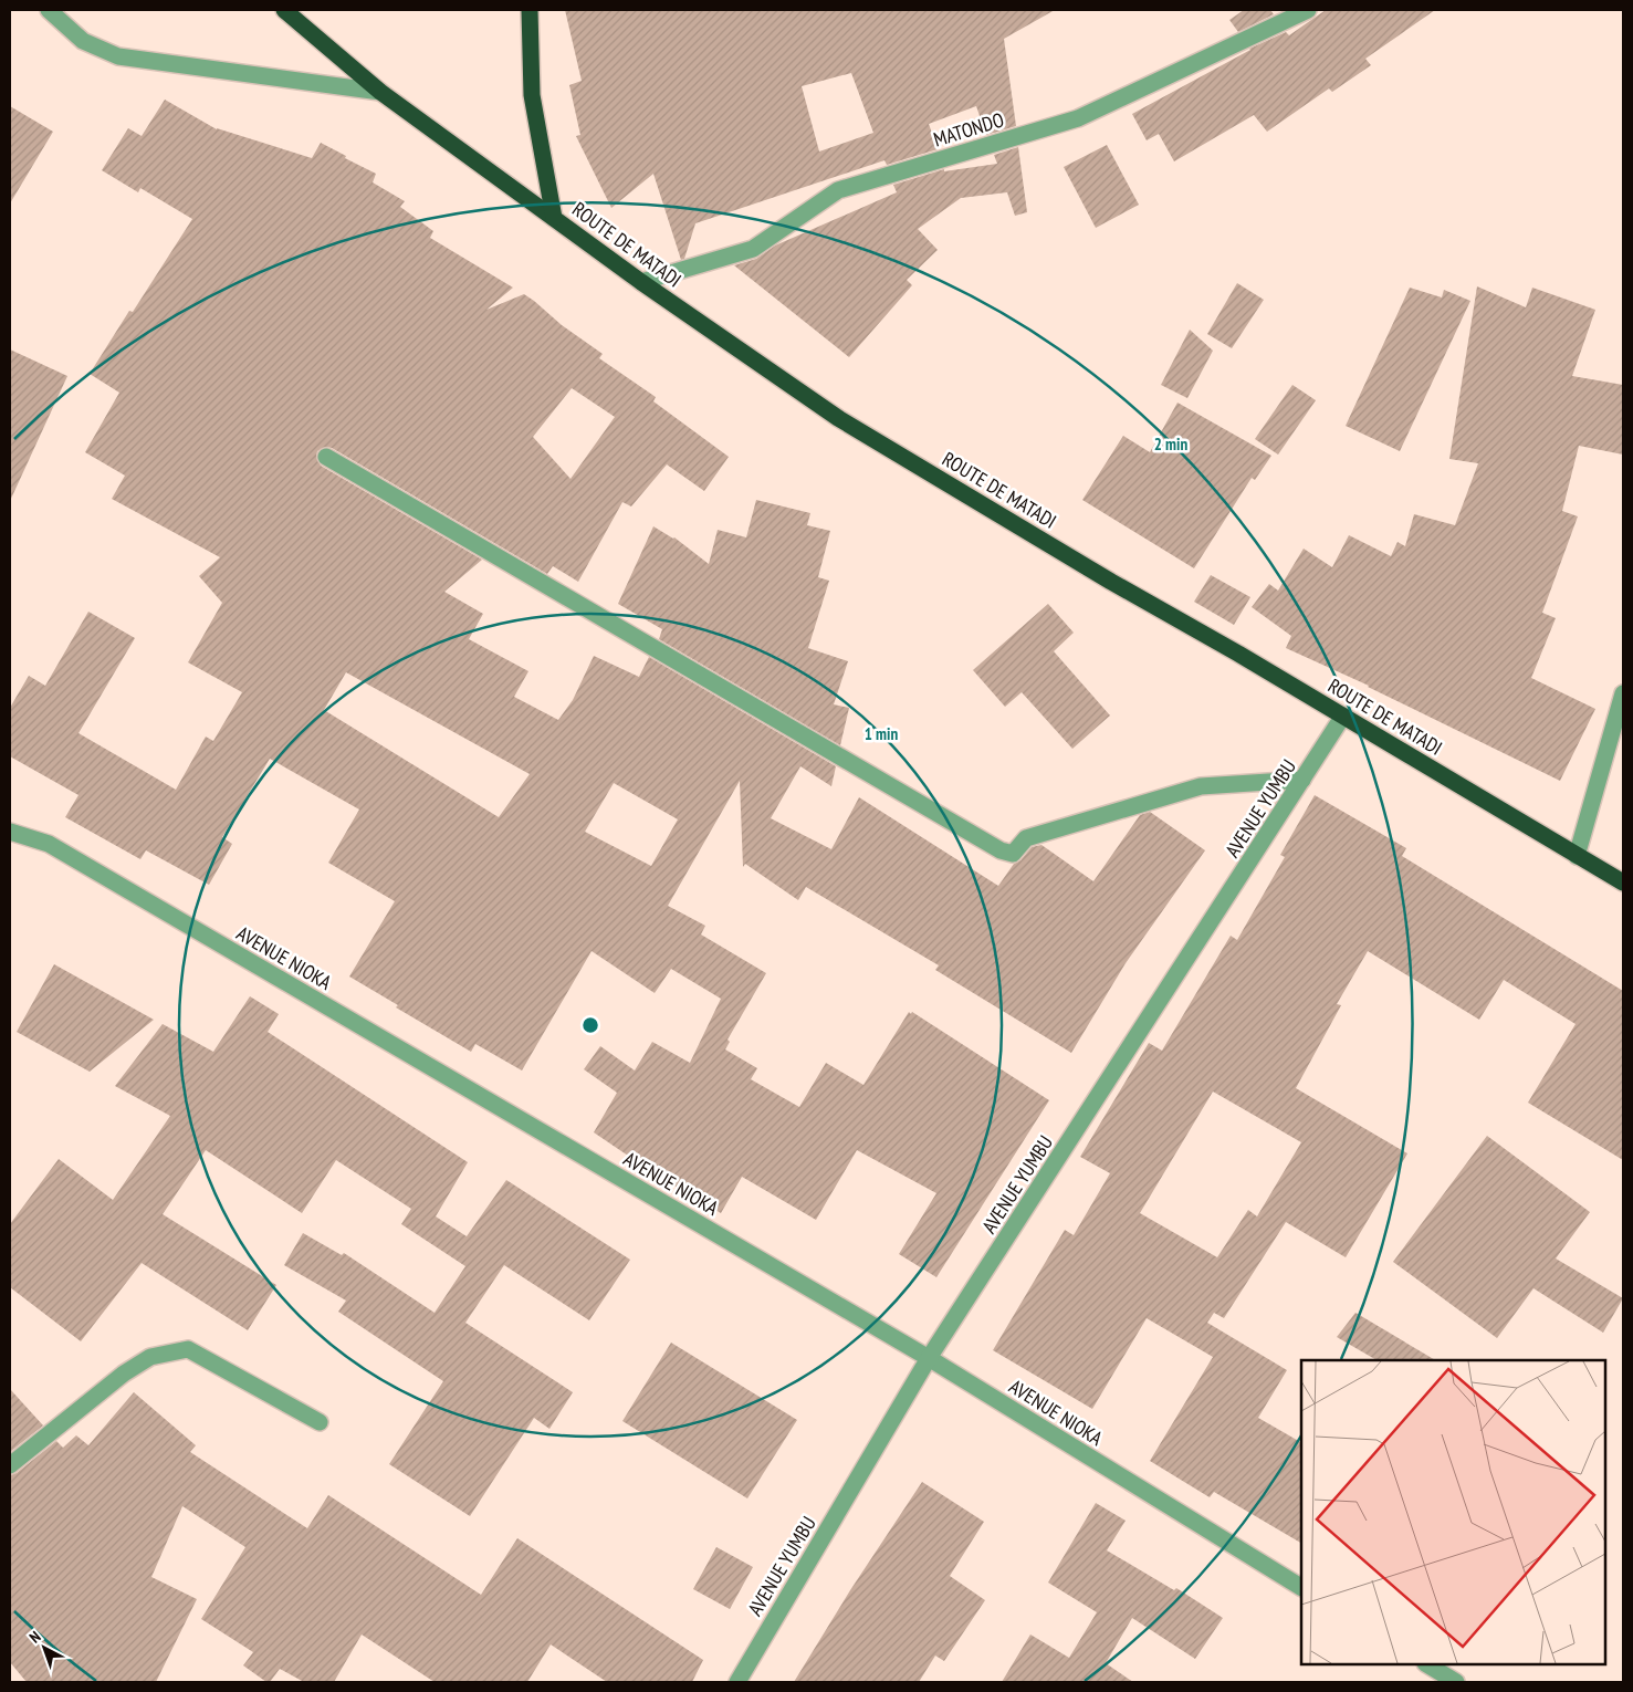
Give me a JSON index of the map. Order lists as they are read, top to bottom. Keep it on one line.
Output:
{"streets":{"highway":["ROUTE DE MATADI"],"street":["MATONDO","AVENUE YUMBU","AVENUE NIOKA"]},"crossings":[["MATONDO","ROUTE DE MATADI"],["ROUTE DE MATADI","AVENUE YUMBU"],["AVENUE YUMBU","AVENUE NIOKA"]],"north":"top left","rings":["2 min","1 min"]}
